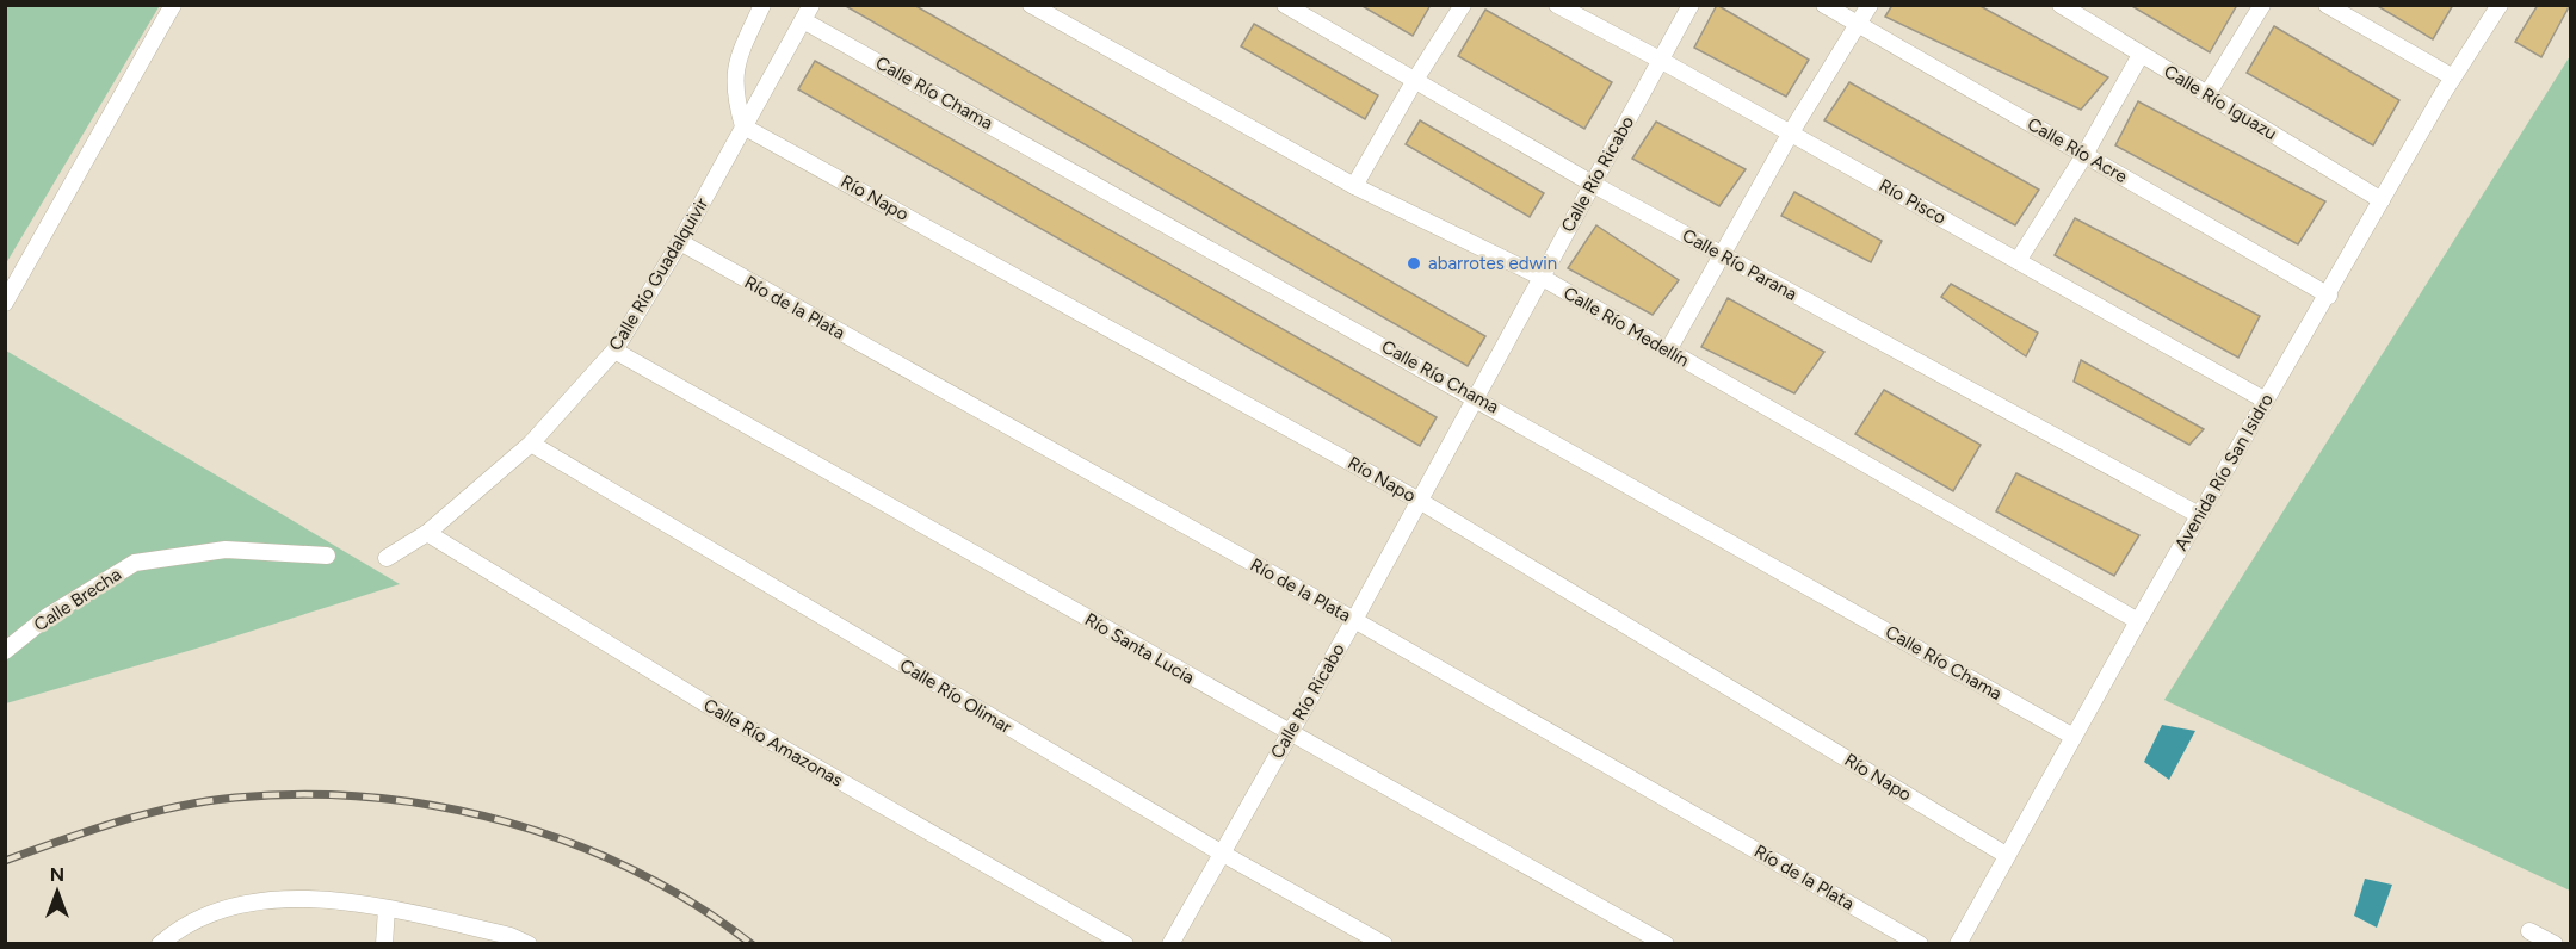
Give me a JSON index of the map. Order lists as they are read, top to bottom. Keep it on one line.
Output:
{"streets":{"street":["Calle Río Chama","Calle Río Iguazu","Calle Río Acre","Calle Río Ricabo","Río Napo","Río Pisco","Calle Río Parana","Calle Río Guadalquivir","Río de la Plata","Calle Río Medellín","Avenida Río San Isidro","Calle Brecha","Río Santa Lucia","Calle Río Olimar","Calle Río Amazonas"]},"crossings":[["Calle Río Chama","Calle Río Ricabo"],["Calle Río Chama","Calle Río Guadalquivir"],["Calle Río Chama","Avenida Río San Isidro"],["Calle Río Iguazu","Avenida Río San Isidro"],["Calle Río Acre","Avenida Río San Isidro"],["Calle Río Ricabo","Río Napo"],["Calle Río Ricabo","Río Pisco"],["Calle Río Ricabo","Calle Río Parana"],["Calle Río Ricabo","Río de la Plata"],["Calle Río Ricabo","Calle Río Medellín"],["Calle Río Ricabo","Río Santa Lucia"],["Calle Río Ricabo","Calle Río Olimar"],["Río Napo","Calle Río Guadalquivir"],["Río Napo","Avenida Río San Isidro"],["Río Pisco","Avenida Río San Isidro"],["Calle Río Parana","Avenida Río San Isidro"],["Calle Río Guadalquivir","Río de la Plata"],["Calle Río Guadalquivir","Río Santa Lucia"],["Calle Río Guadalquivir","Calle Río Olimar"],["Calle Río Guadalquivir","Calle Río Amazonas"],["Calle Río Medellín","Avenida Río San Isidro"]],"places":["abarrotes edwin"],"north":"top"}
